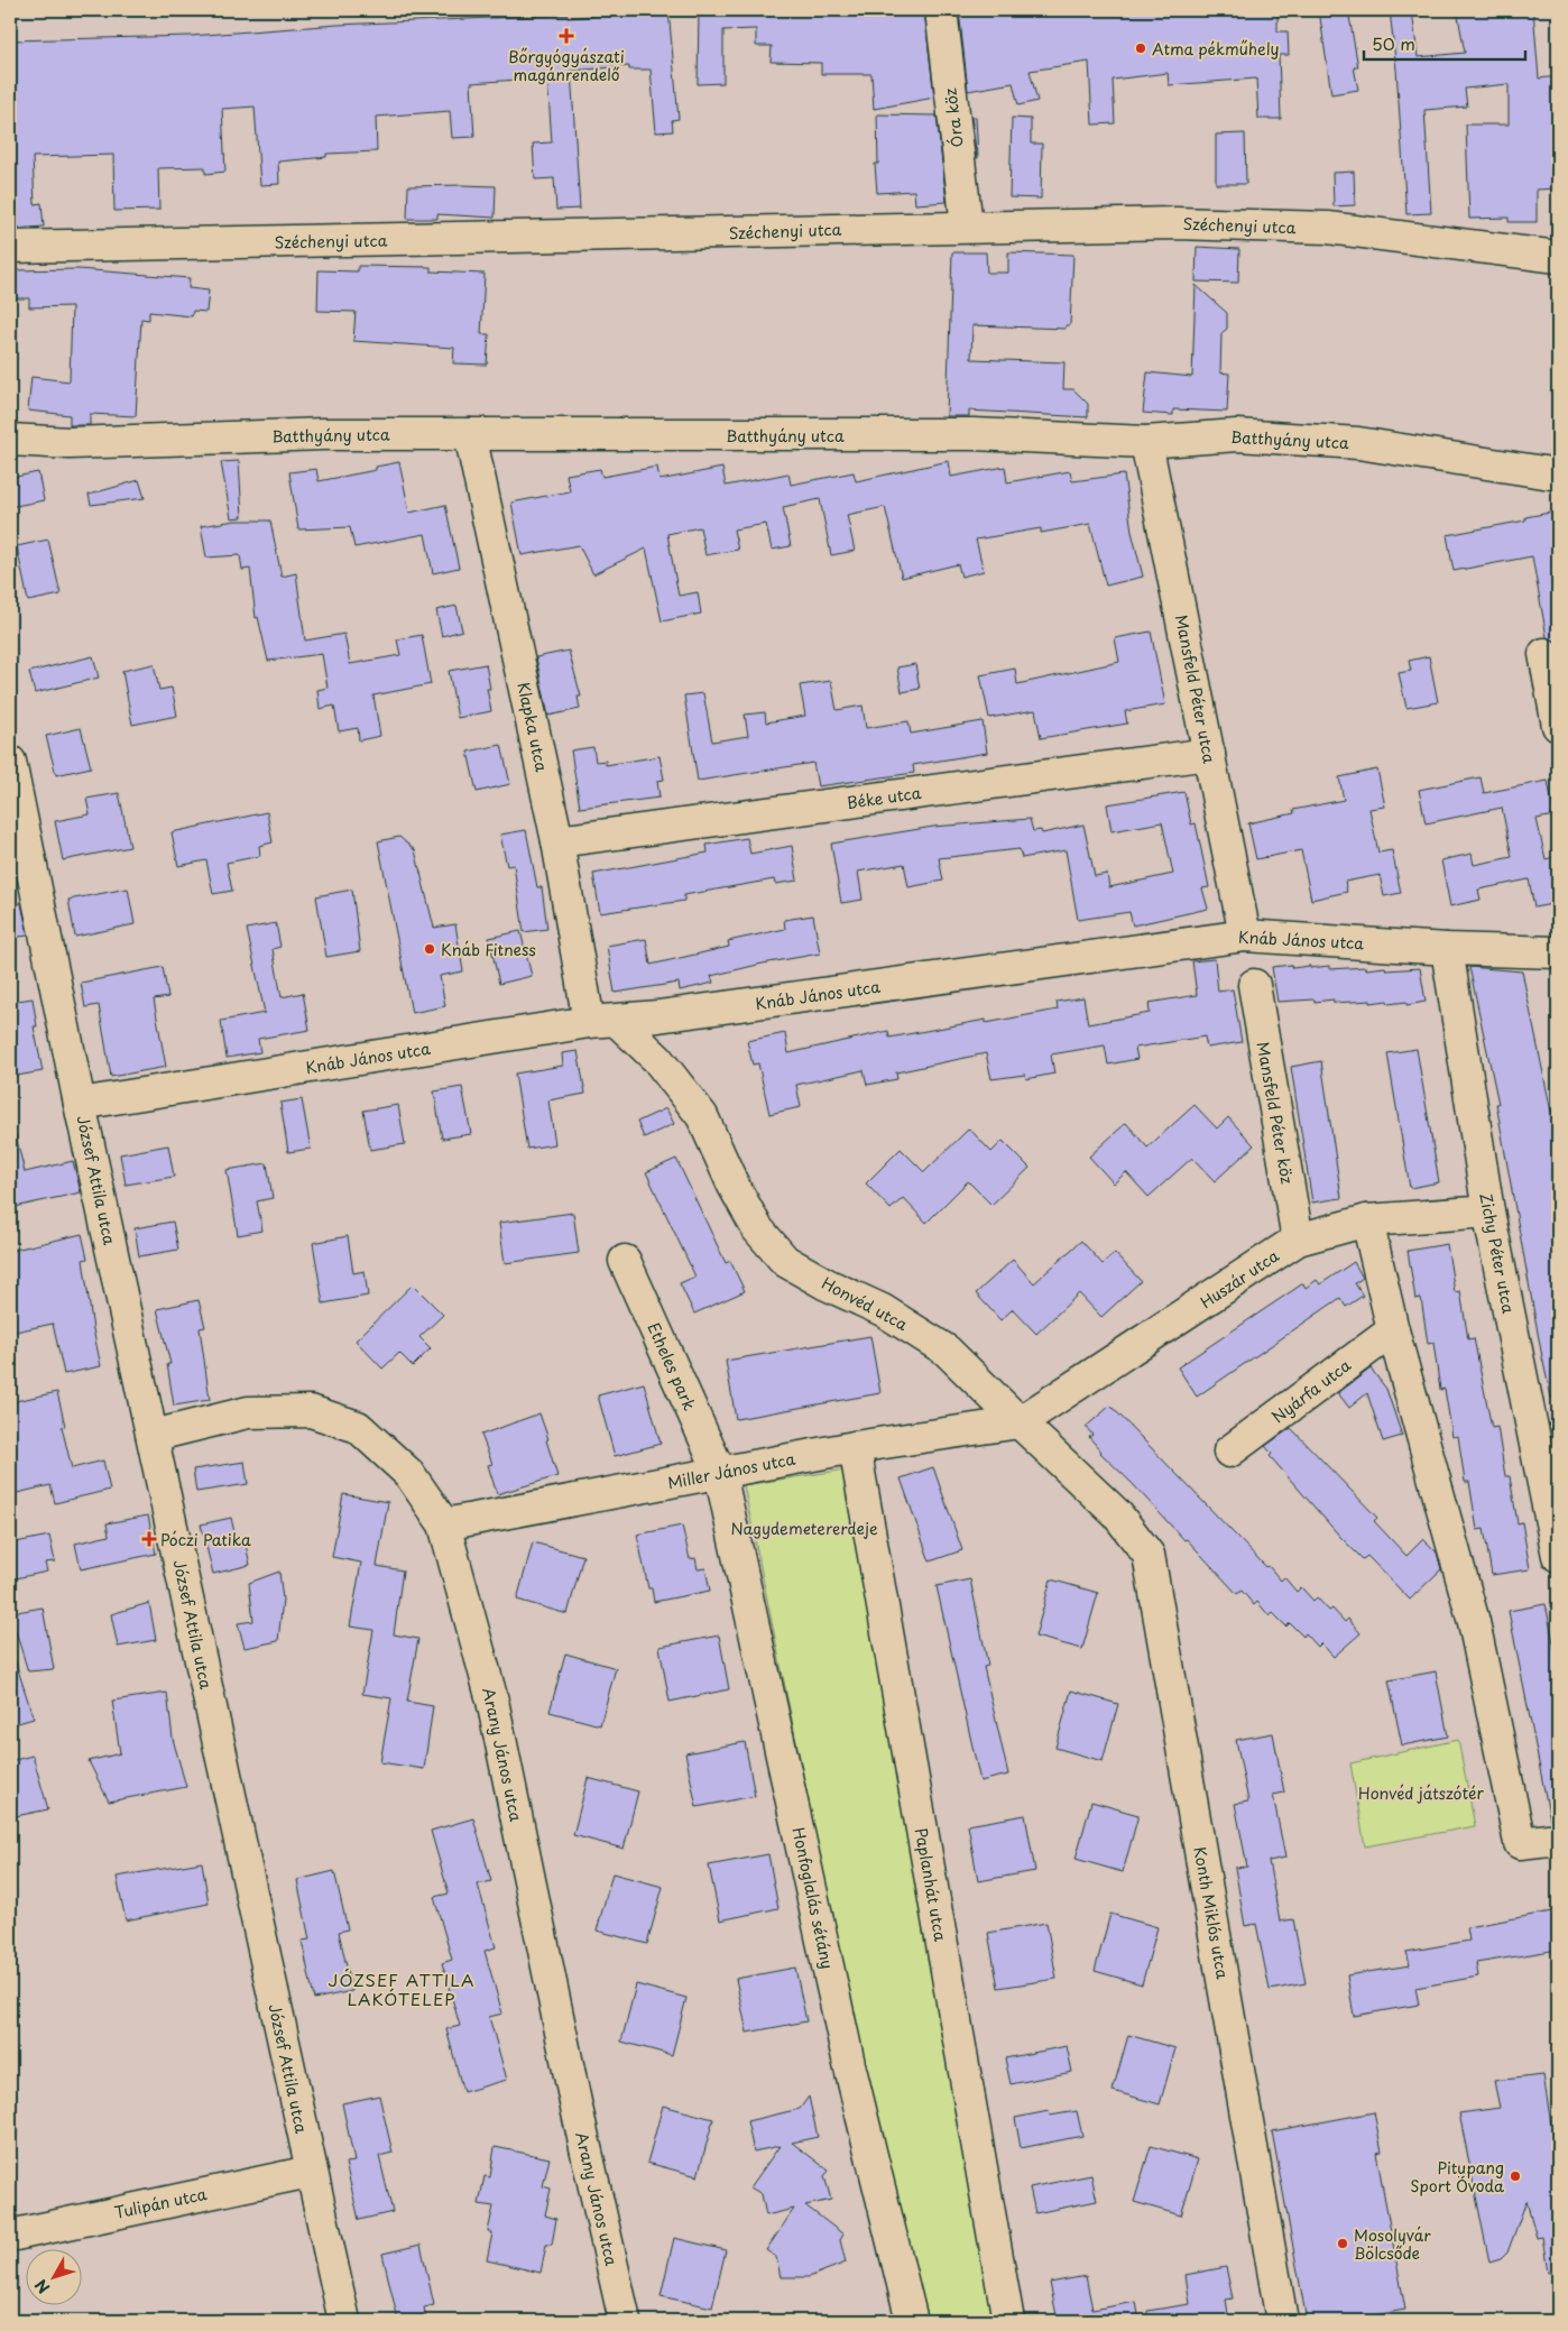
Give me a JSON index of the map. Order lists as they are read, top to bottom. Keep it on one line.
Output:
{"streets":{"street":["Óra köz","Széchenyi utca","Batthyány utca","Mansfeld Péter utca","Klapka utca","Béke utca","Knáb János utca","Mansfeld Péter köz","József Attila utca","Zichy Péter utca","Huszár utca","Honvéd utca","Etheles park","Nyárfa utca","Miller János utca","Arany János utca","Paplanhát utca","Honfoglalás sétány","Konth Miklós utca","Tulipán utca"]},"crossings":[["Óra köz","Széchenyi utca"],["Batthyány utca","Mansfeld Péter utca"],["Batthyány utca","Klapka utca"],["Mansfeld Péter utca","Béke utca"],["Mansfeld Péter utca","Knáb János utca"],["Klapka utca","Béke utca"],["Klapka utca","Knáb János utca"],["Klapka utca","Honvéd utca"],["Knáb János utca","József Attila utca"],["Knáb János utca","Zichy Péter utca"],["Knáb János utca","Honvéd utca"],["Mansfeld Péter köz","Huszár utca"],["József Attila utca","Arany János utca"],["József Attila utca","Tulipán utca"],["Zichy Péter utca","Huszár utca"],["Huszár utca","Honvéd utca"],["Huszár utca","Miller János utca"],["Honvéd utca","Miller János utca"],["Honvéd utca","Konth Miklós utca"],["Etheles park","Miller János utca"],["Etheles park","Honfoglalás sétány"],["Miller János utca","Arany János utca"],["Miller János utca","Paplanhát utca"],["Miller János utca","Honfoglalás sétány"]],"districts":["JÓZSEF ATTILA LAKÓTELEP"],"parks":["Nagydemetererdeje","Honvéd játszótér"],"places":{"health":["Bőrgyógyászati magánrendelő","Póczi Patika"],"other":["Atma pékműhely","Knáb Fitness","Pitypang Sport Óvoda","Mosolyvár Bölcsőde"]},"scale_bar":"50 m","north":"bottom left"}
